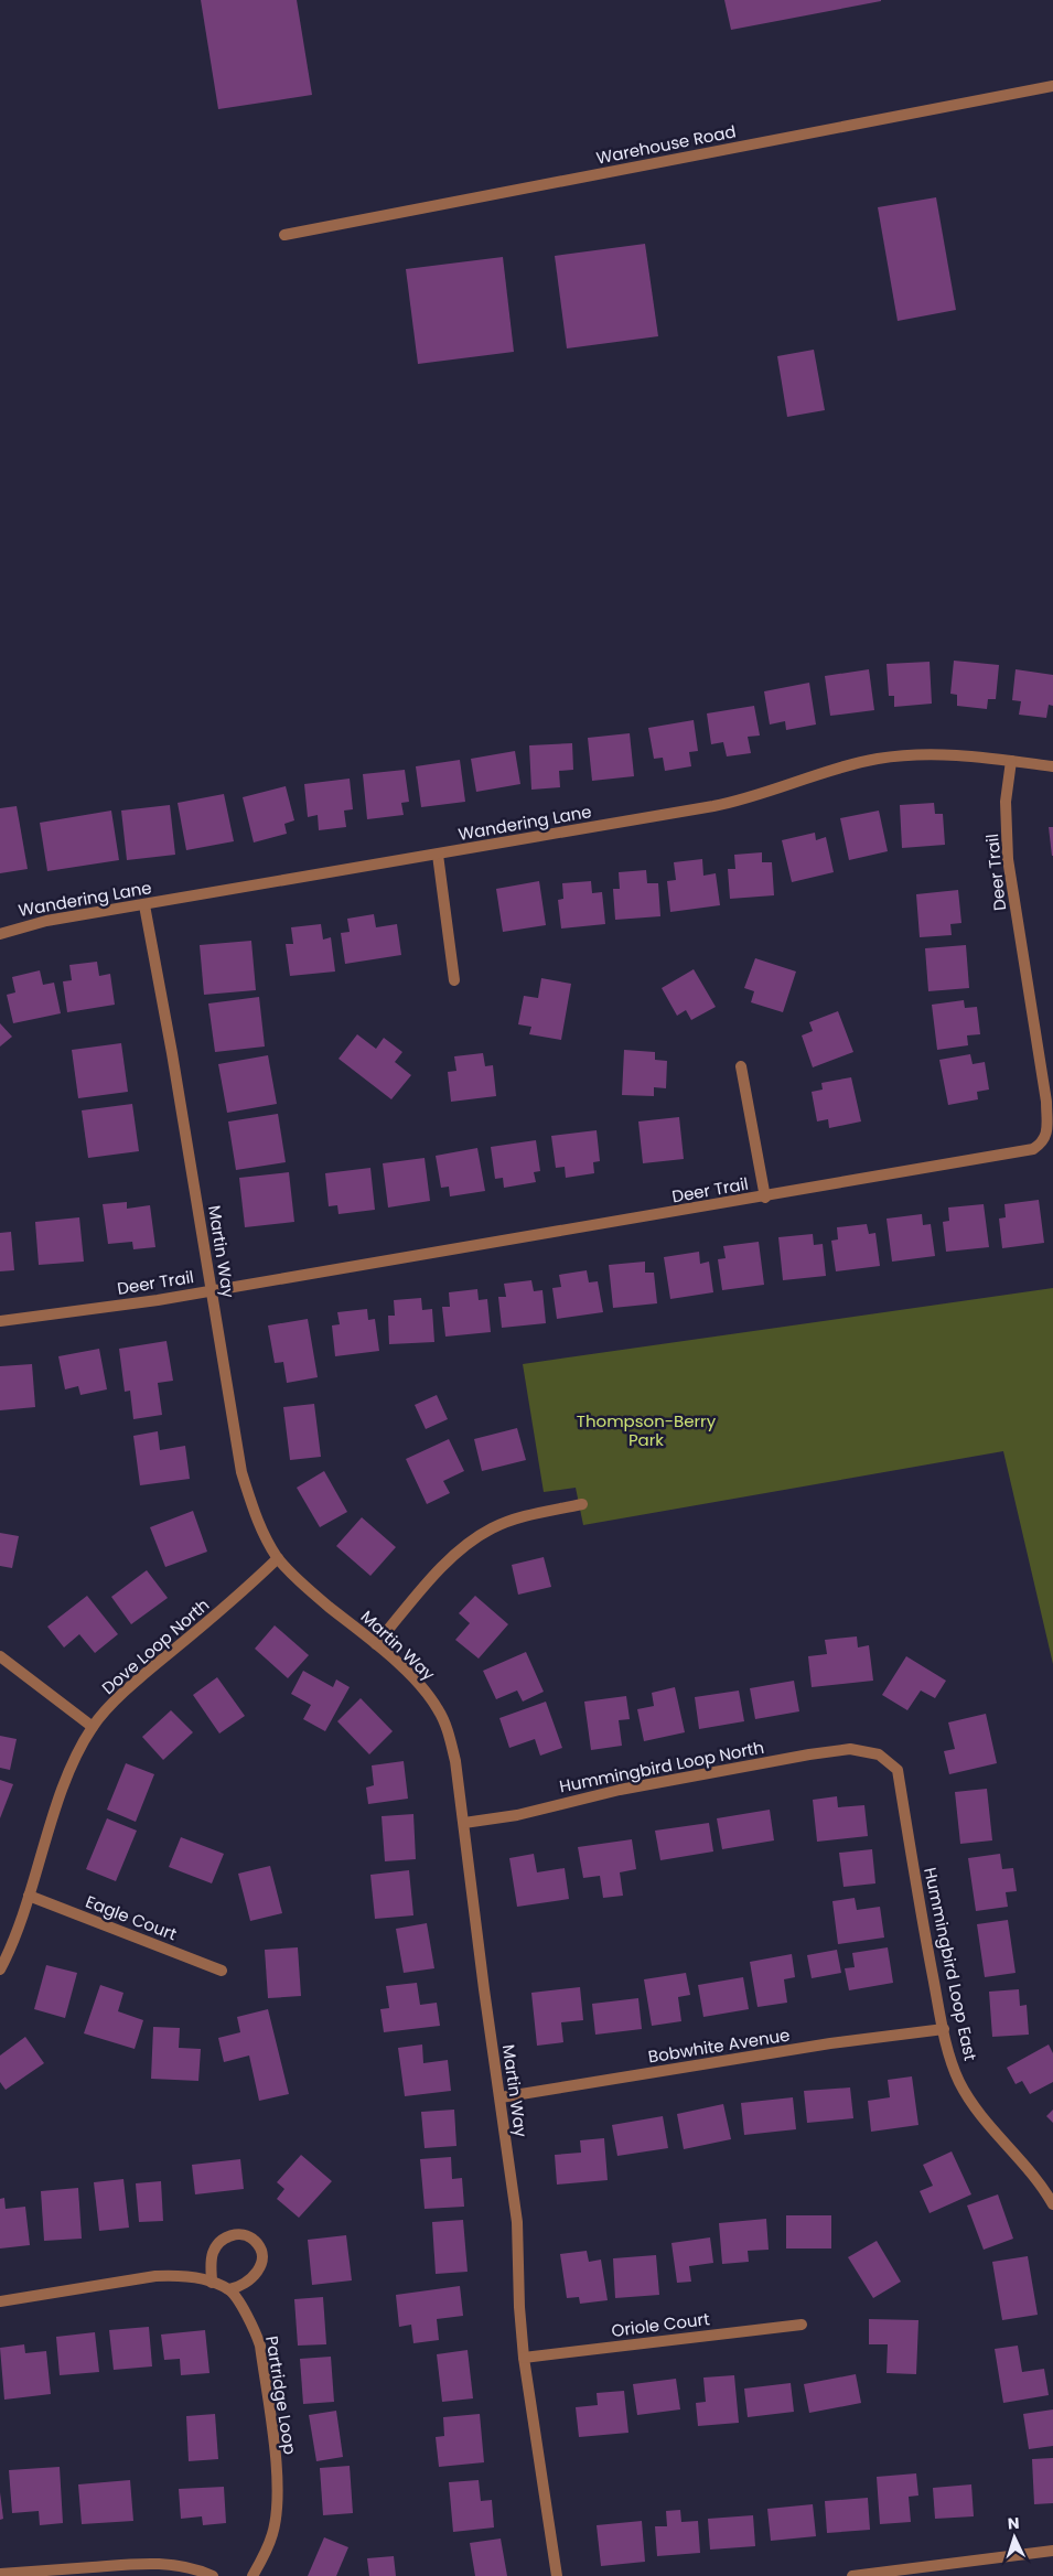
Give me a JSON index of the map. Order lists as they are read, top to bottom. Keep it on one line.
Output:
{"streets":{"street":["Warehouse Road","Wandering Lane","Deer Trail","Martin Way","Dove Loop North","Hummingbird Loop North","Eagle Court","Hummingbird Loop East","Bobwhite Avenue","Oriole Court","Partridge Loop"]},"crossings":[["Wandering Lane","Deer Trail"],["Wandering Lane","Martin Way"],["Deer Trail","Martin Way"],["Martin Way","Dove Loop North"],["Martin Way","Hummingbird Loop North"],["Martin Way","Bobwhite Avenue"],["Martin Way","Oriole Court"],["Dove Loop North","Eagle Court"],["Hummingbird Loop North","Hummingbird Loop East"],["Hummingbird Loop East","Bobwhite Avenue"]],"parks":["Thompson-Berry Park"],"north":"top"}
